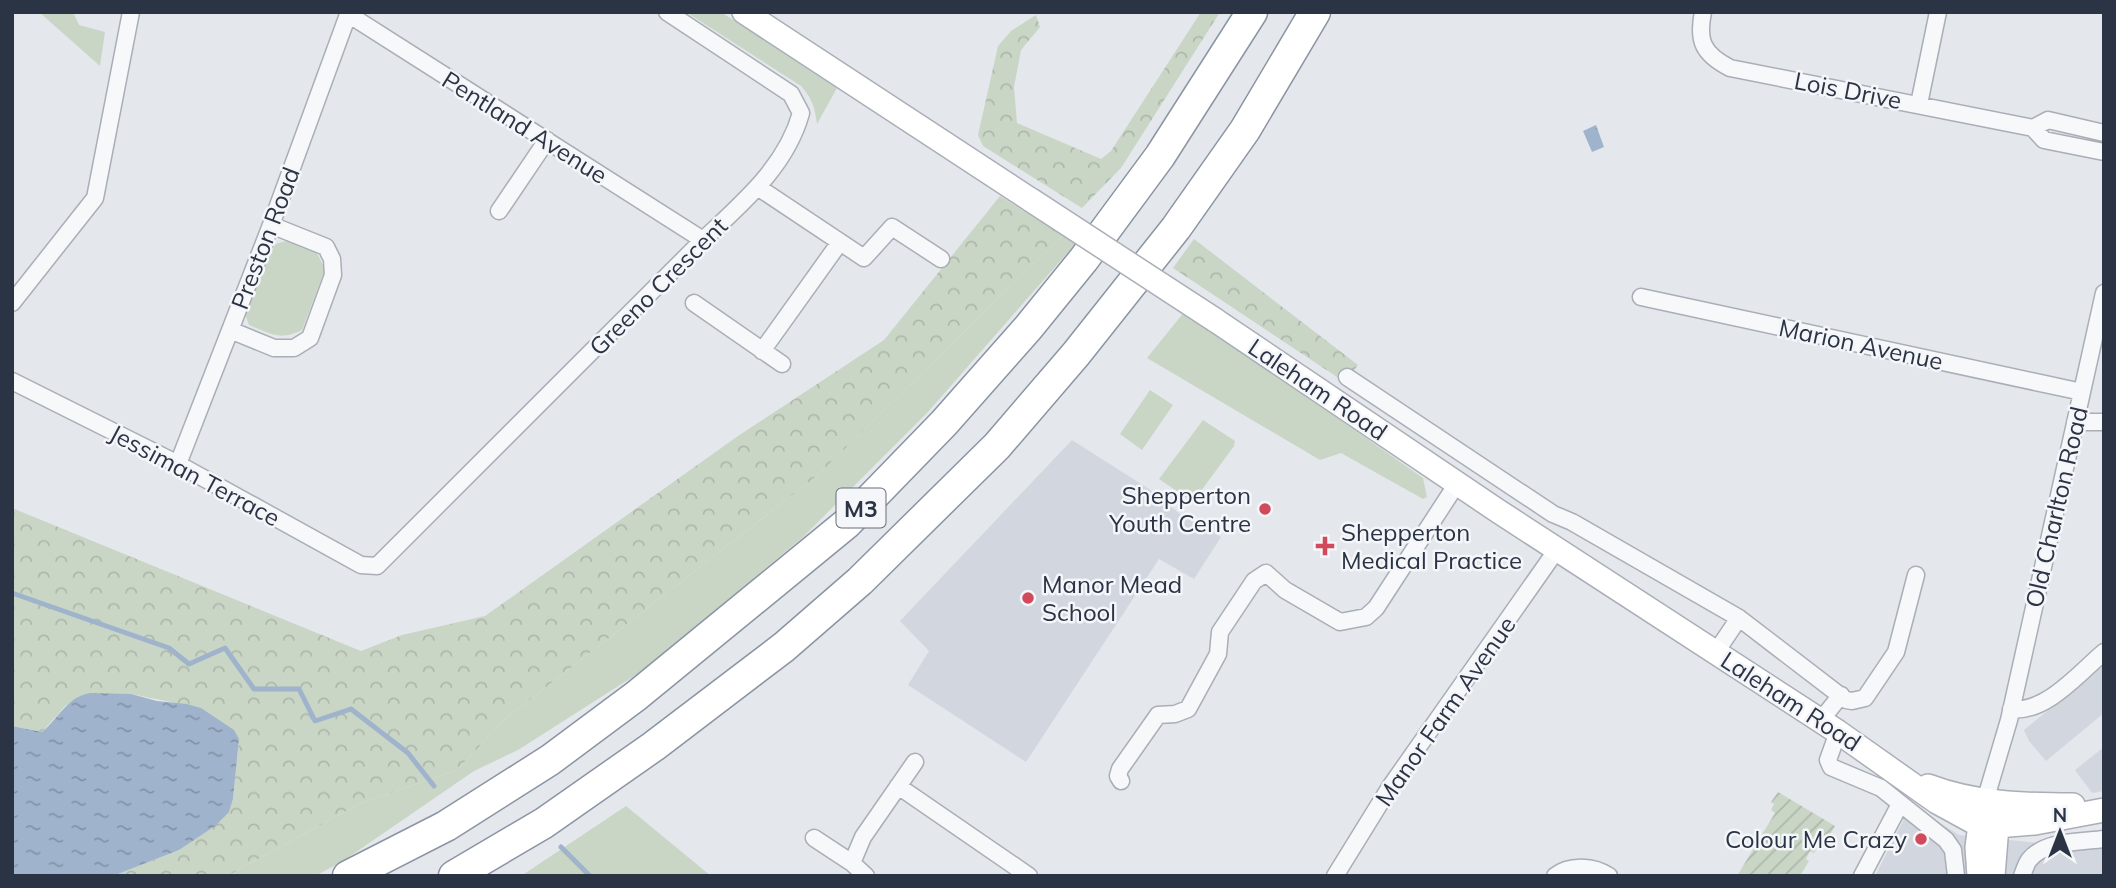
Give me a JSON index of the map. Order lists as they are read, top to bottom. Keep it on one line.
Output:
{"streets":{"highway":["M3"],"main road":["Laleham Road"],"street":["Lois Drive","Pentland Avenue","Preston Road","Greeno Crescent","Marion Avenue","Jessiman Terrace","Old Charlton Road","Manor Farm Avenue"]},"crossings":[["Pentland Avenue","Preston Road"],["Pentland Avenue","Greeno Crescent"],["Preston Road","Jessiman Terrace"],["Greeno Crescent","Jessiman Terrace"],["Marion Avenue","Old Charlton Road"],["Laleham Road","Old Charlton Road"],["Laleham Road","Manor Farm Avenue"]],"places":{"other":["Shepperton Youth Centre","Manor Mead School","Colour Me Crazy"],"health":["Shepperton Medical Practice"]},"north":"top"}
